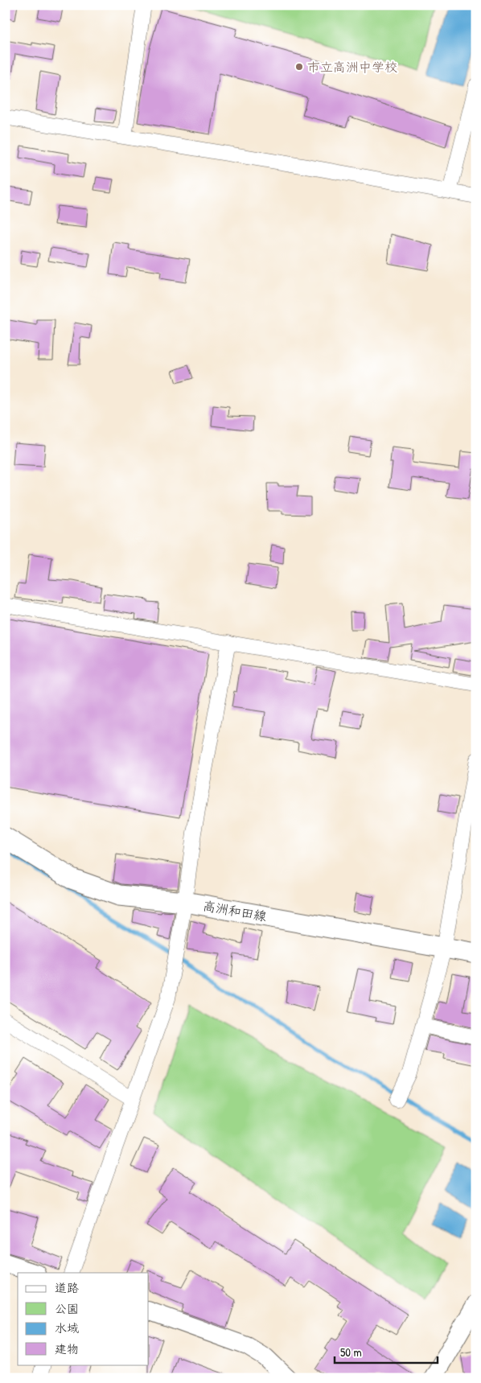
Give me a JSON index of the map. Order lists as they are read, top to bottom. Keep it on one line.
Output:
{"streets":{"main road":["高洲和田線"]},"places":["市立高洲中学校"],"legend":["道路","公園","水域","建物"],"scale_bar":"50 m"}
